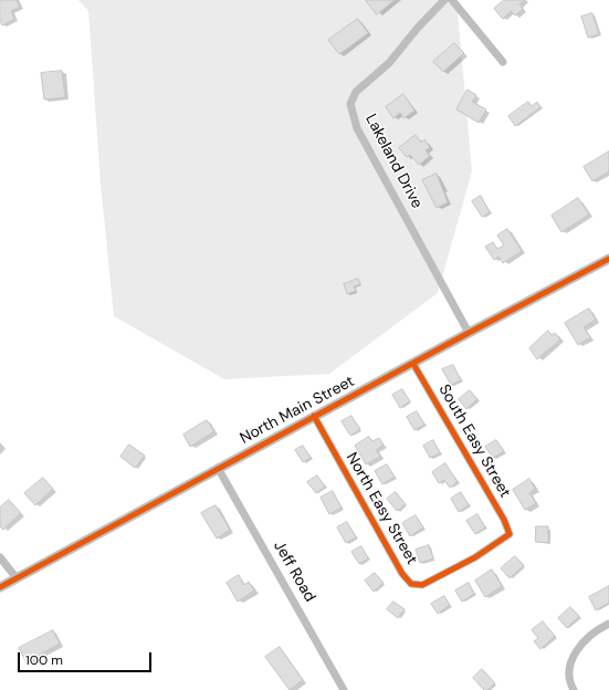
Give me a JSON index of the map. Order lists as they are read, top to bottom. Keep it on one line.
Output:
{"streets":{"street":["Lakeland Drive","North Main Street","South Easy Street","North Easy Street","Jeff Road"]},"crossings":[["Lakeland Drive","North Main Street"],["North Main Street","South Easy Street"],["North Main Street","North Easy Street"],["North Main Street","Jeff Road"],["South Easy Street","North Easy Street"]],"scale_bar":"100 m"}
